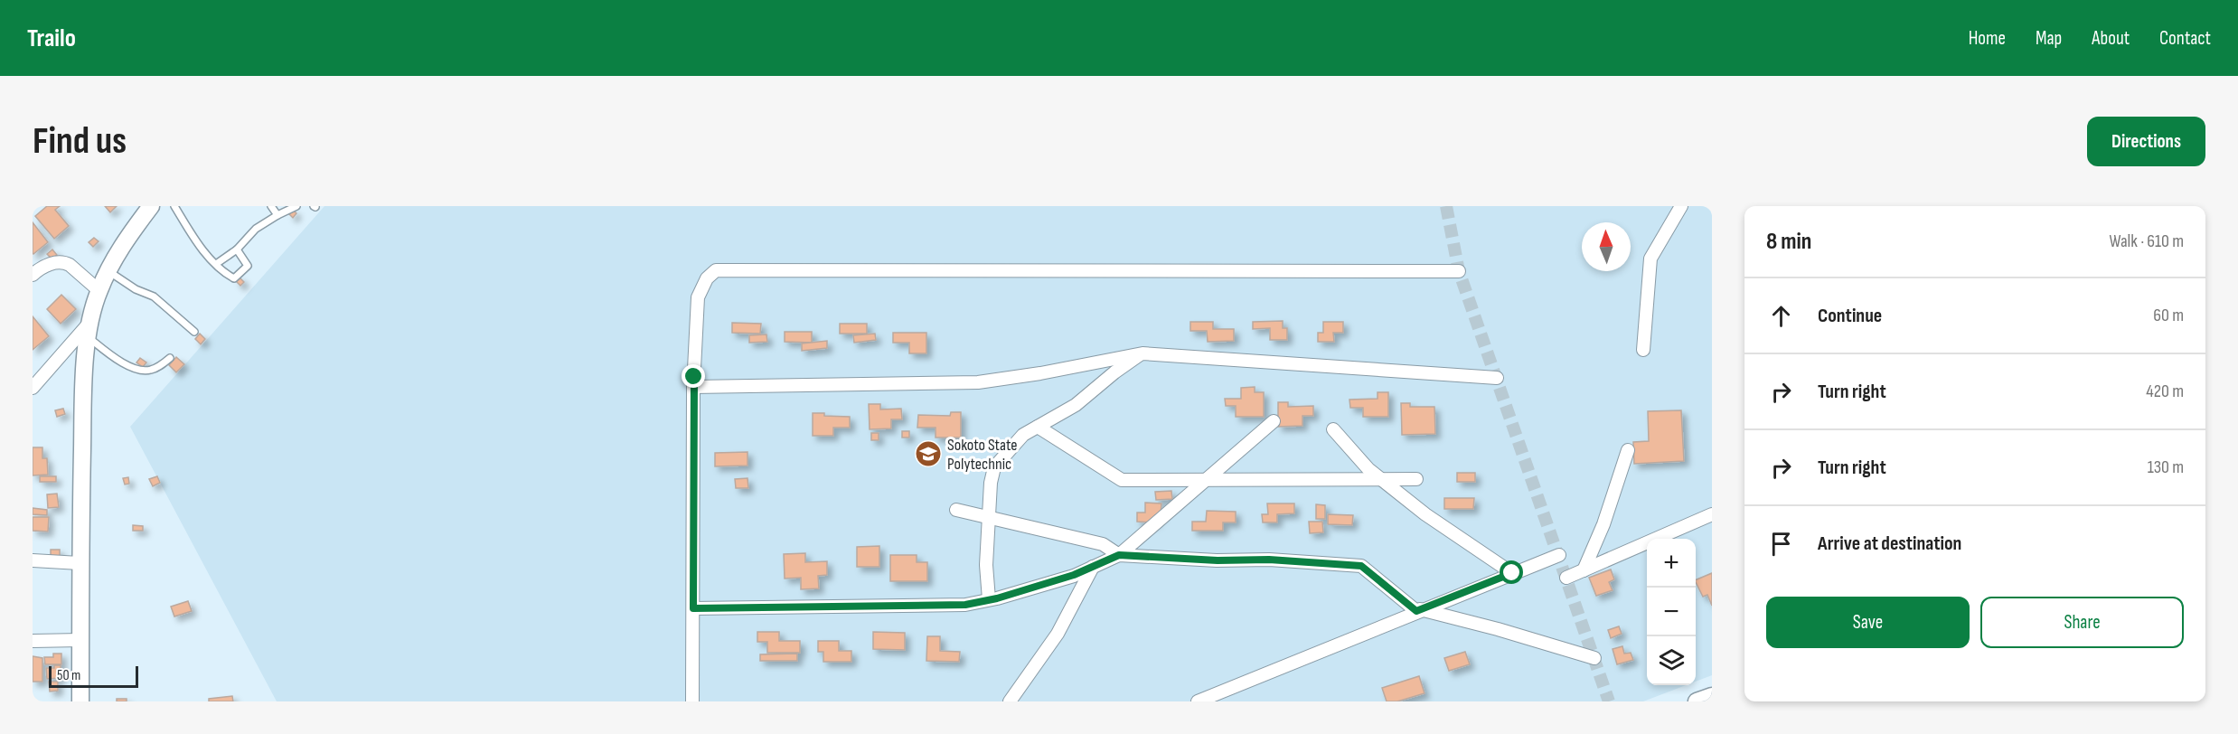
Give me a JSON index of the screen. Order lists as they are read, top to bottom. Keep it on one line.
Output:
{"places":{"school or university":["Sokoto State Polytechnic"]},"scale_bar":"50 m","north":"top","page":{"header":"Trailo","nav":["Home","Map","About","Contact"],"buttons":["Directions",["Save","Share"]],"title":"Find us","heading":["8 min","Walk · 610 m"],"list":[["Continue","60 m"],["Turn right","420 m"],["Turn right","130 m"],"Arrive at destination"],"map_buttons":["+","−"],"scale":"50 m"}}
